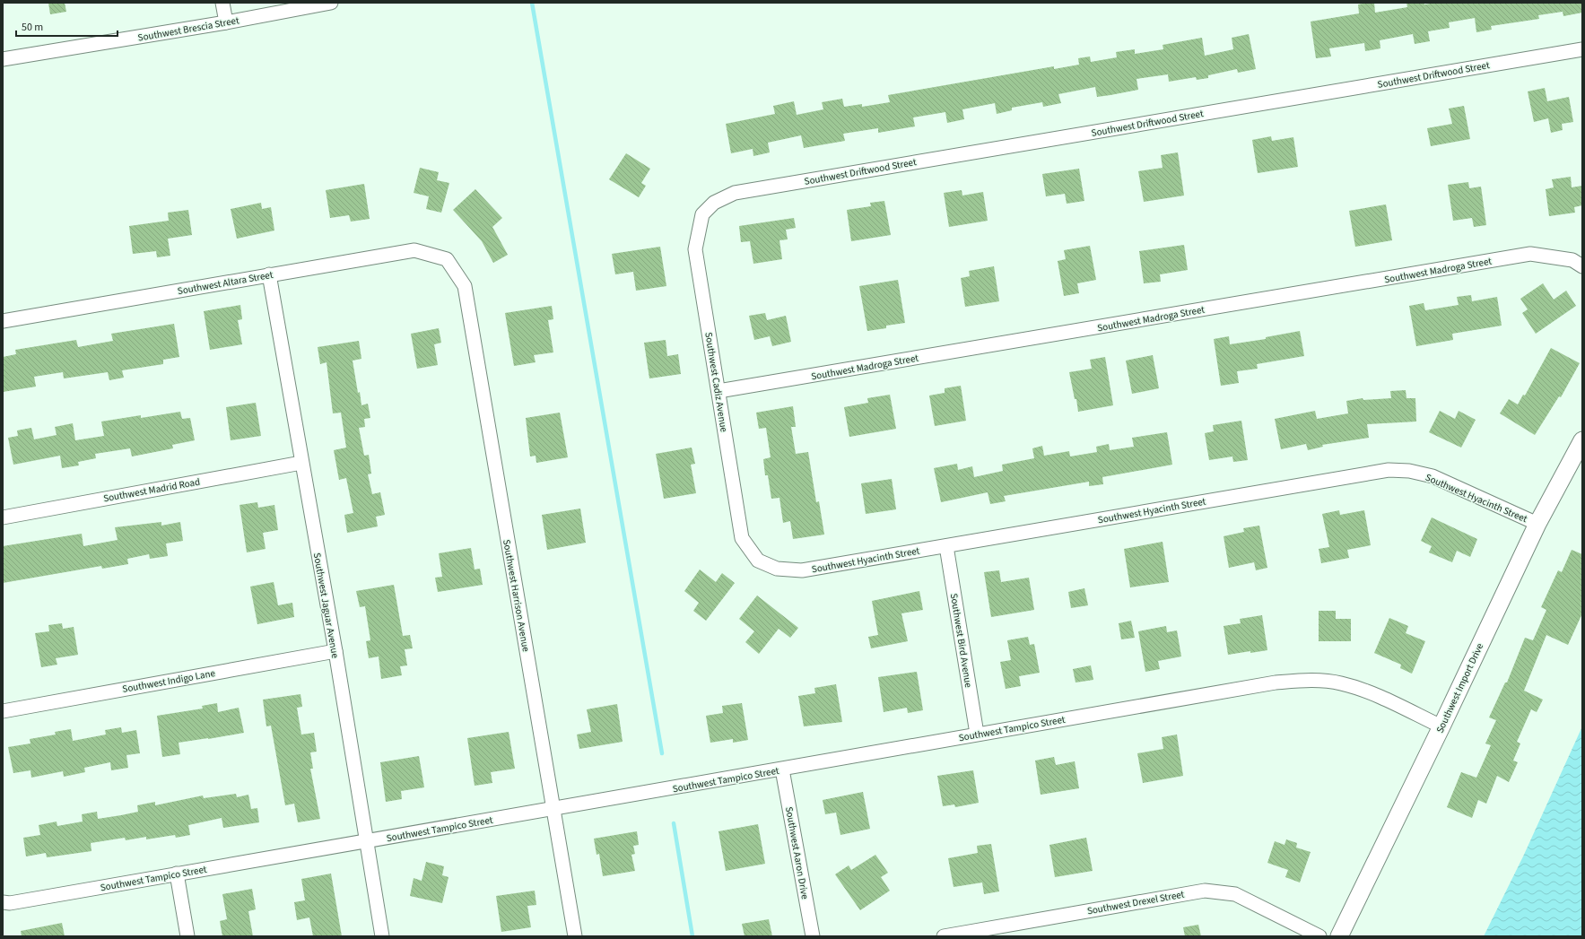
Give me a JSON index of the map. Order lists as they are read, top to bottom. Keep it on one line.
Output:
{"streets":{"street":["Southwest Brescia Street","Southwest Driftwood Street","Southwest Madroga Street","Southwest Altara Street","Southwest Cadiz Avenue","Southwest Madrid Road","Southwest Hyacinth Street","Southwest Harrison Avenue","Southwest Jaguar Avenue","Southwest Bird Avenue","Southwest Indigo Lane","Southwest Import Drive","Southwest Tampico Street","Southwest Aaron Drive","Southwest Drexel Street"]},"crossings":[["Southwest Driftwood Street","Southwest Cadiz Avenue"],["Southwest Madroga Street","Southwest Cadiz Avenue"],["Southwest Altara Street","Southwest Harrison Avenue"],["Southwest Altara Street","Southwest Jaguar Avenue"],["Southwest Cadiz Avenue","Southwest Hyacinth Street"],["Southwest Madrid Road","Southwest Jaguar Avenue"],["Southwest Hyacinth Street","Southwest Bird Avenue"],["Southwest Hyacinth Street","Southwest Import Drive"],["Southwest Harrison Avenue","Southwest Tampico Street"],["Southwest Jaguar Avenue","Southwest Indigo Lane"],["Southwest Jaguar Avenue","Southwest Tampico Street"],["Southwest Bird Avenue","Southwest Tampico Street"],["Southwest Import Drive","Southwest Tampico Street"],["Southwest Tampico Street","Southwest Aaron Drive"]],"scale_bar":"50 m"}
